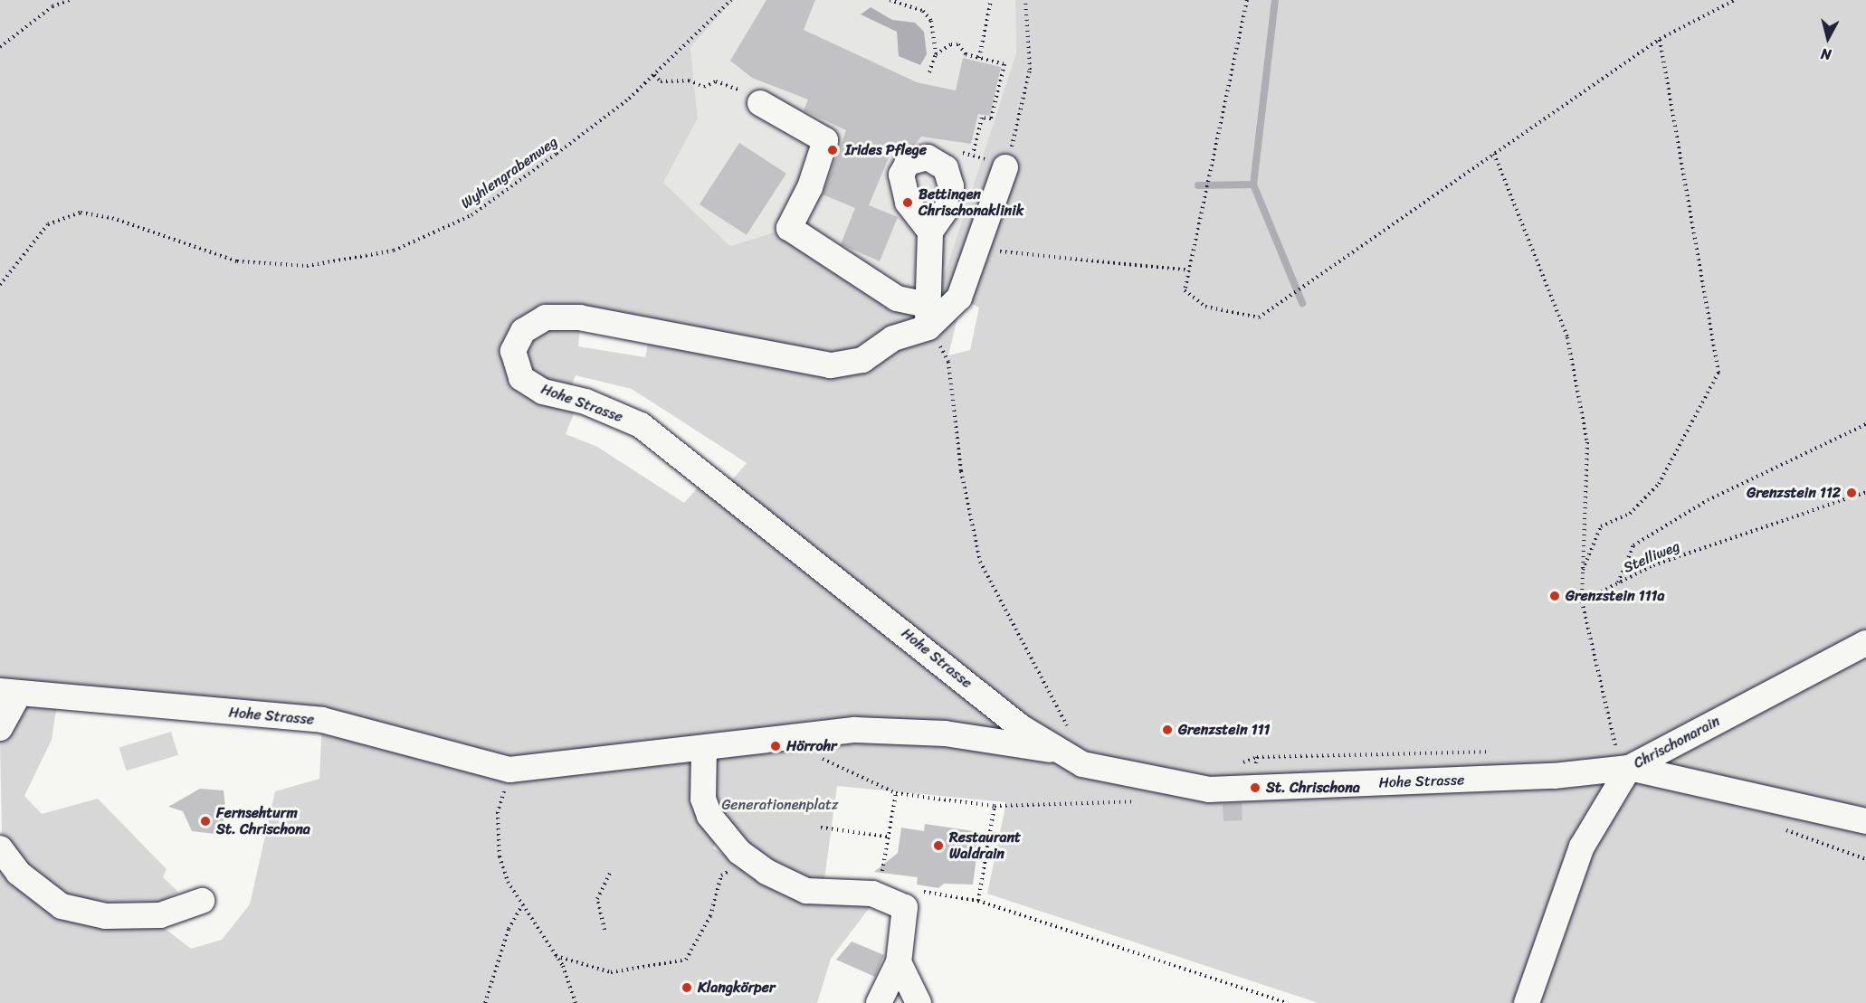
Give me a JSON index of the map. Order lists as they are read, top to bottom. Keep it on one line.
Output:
{"streets":{"street":["Hohe Strasse","Chrischonarain"],"path":["Wyhlengrabenweg","Stelliweg"]},"crossings":[["Hohe Strasse","Chrischonarain"]],"parks":["Generationenplatz"],"places":["Irides Pflege","Bettingen Chrischonaklinik","Grenzstein 112","Grenzstein 111a","Grenzstein 111","Hörrohr","St. Chrischona","Fernsehturm St. Chrischona","Restaurant Waldrain","Klangkörper"],"north":"bottom"}
